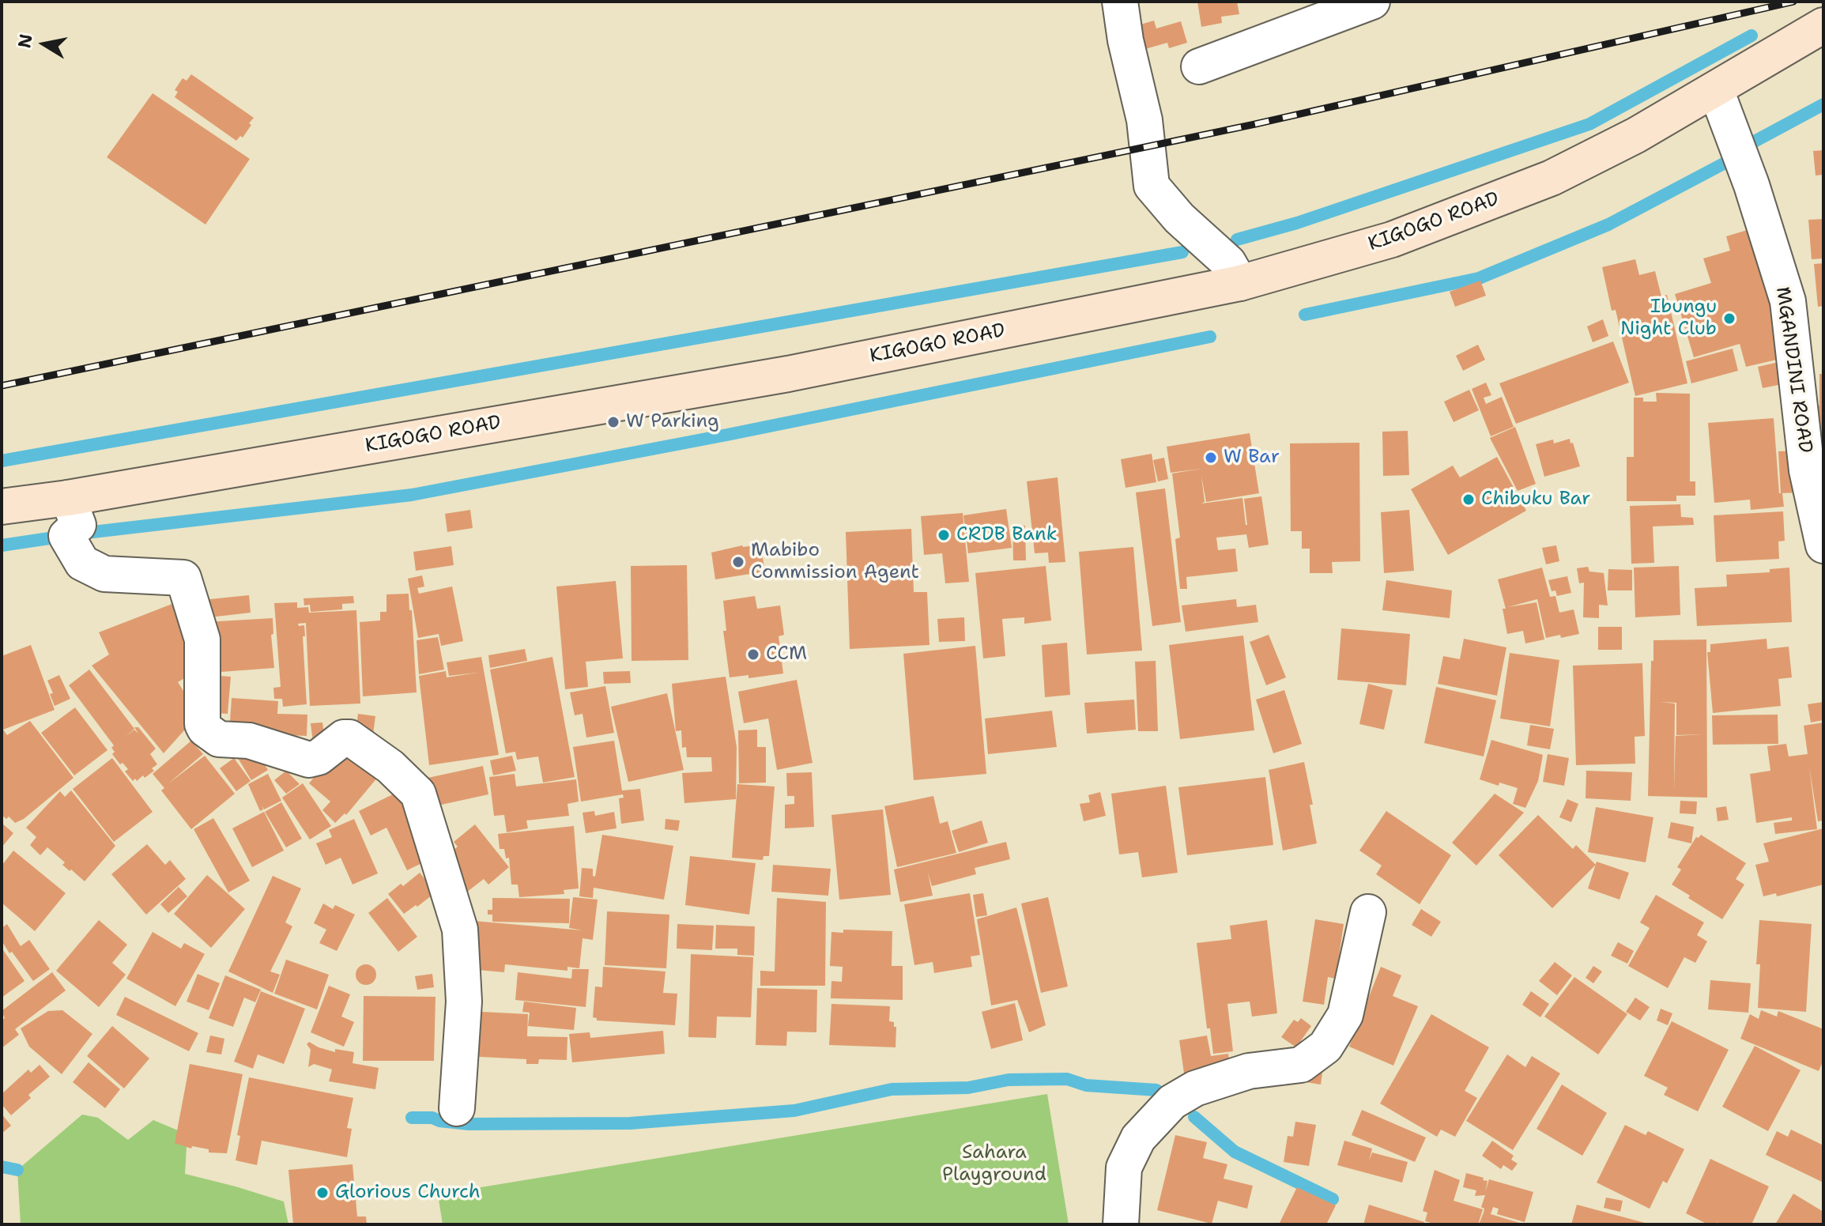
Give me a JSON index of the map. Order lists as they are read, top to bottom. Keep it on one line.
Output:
{"streets":{"main road":["KIGOGO ROAD"],"street":["MGANDINI ROAD"]},"crossings":[["KIGOGO ROAD","MGANDINI ROAD"]],"parks":["Sahara Playground"],"places":["Ibungu Night Club","W Parking","W Bar","Chibuku Bar","CRDB Bank","Mabibo Commission Agent","CCM","Glorious Church"],"north":"left"}
